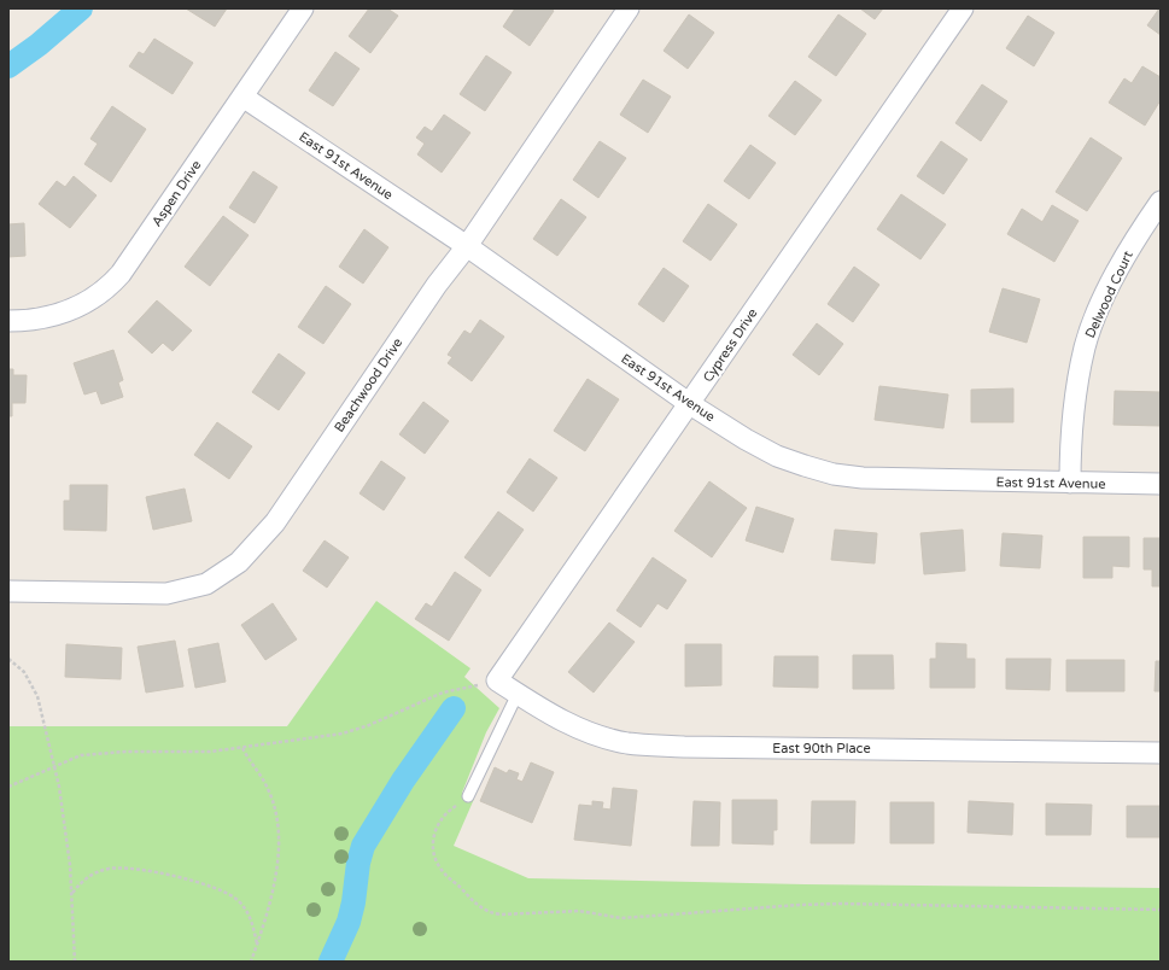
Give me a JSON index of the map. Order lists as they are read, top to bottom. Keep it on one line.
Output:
{"streets":{"street":["East 91st Avenue","Aspen Drive","Delwood Court","Cypress Drive","Beachwood Drive","East 90th Place"]},"crossings":[["East 91st Avenue","Aspen Drive"],["East 91st Avenue","Delwood Court"],["East 91st Avenue","Cypress Drive"],["East 91st Avenue","Beachwood Drive"],["Cypress Drive","East 90th Place"]]}
